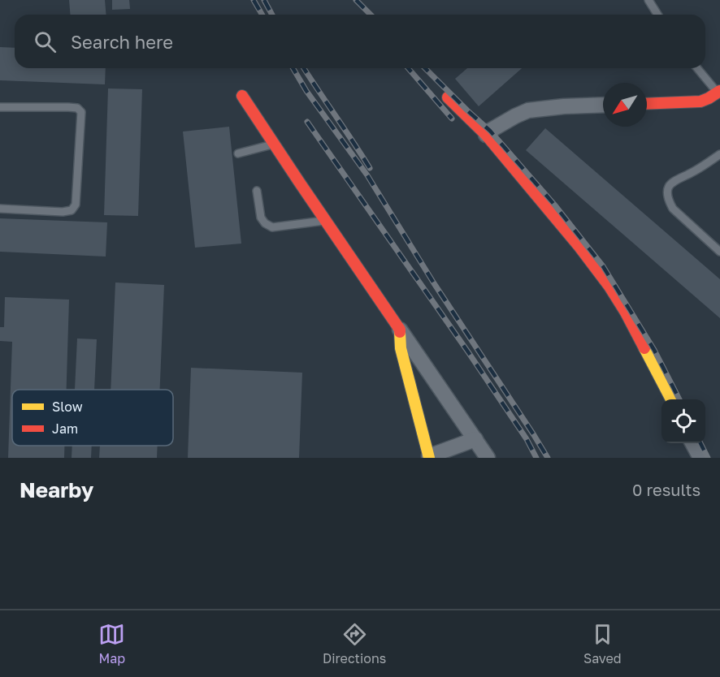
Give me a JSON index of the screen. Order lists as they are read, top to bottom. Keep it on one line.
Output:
{"legend":["Slow","Jam"],"north":"bottom left","page":{"search":"Search here","heading":["Nearby","0 results"],"nav":["Map","Directions","Saved"]}}
